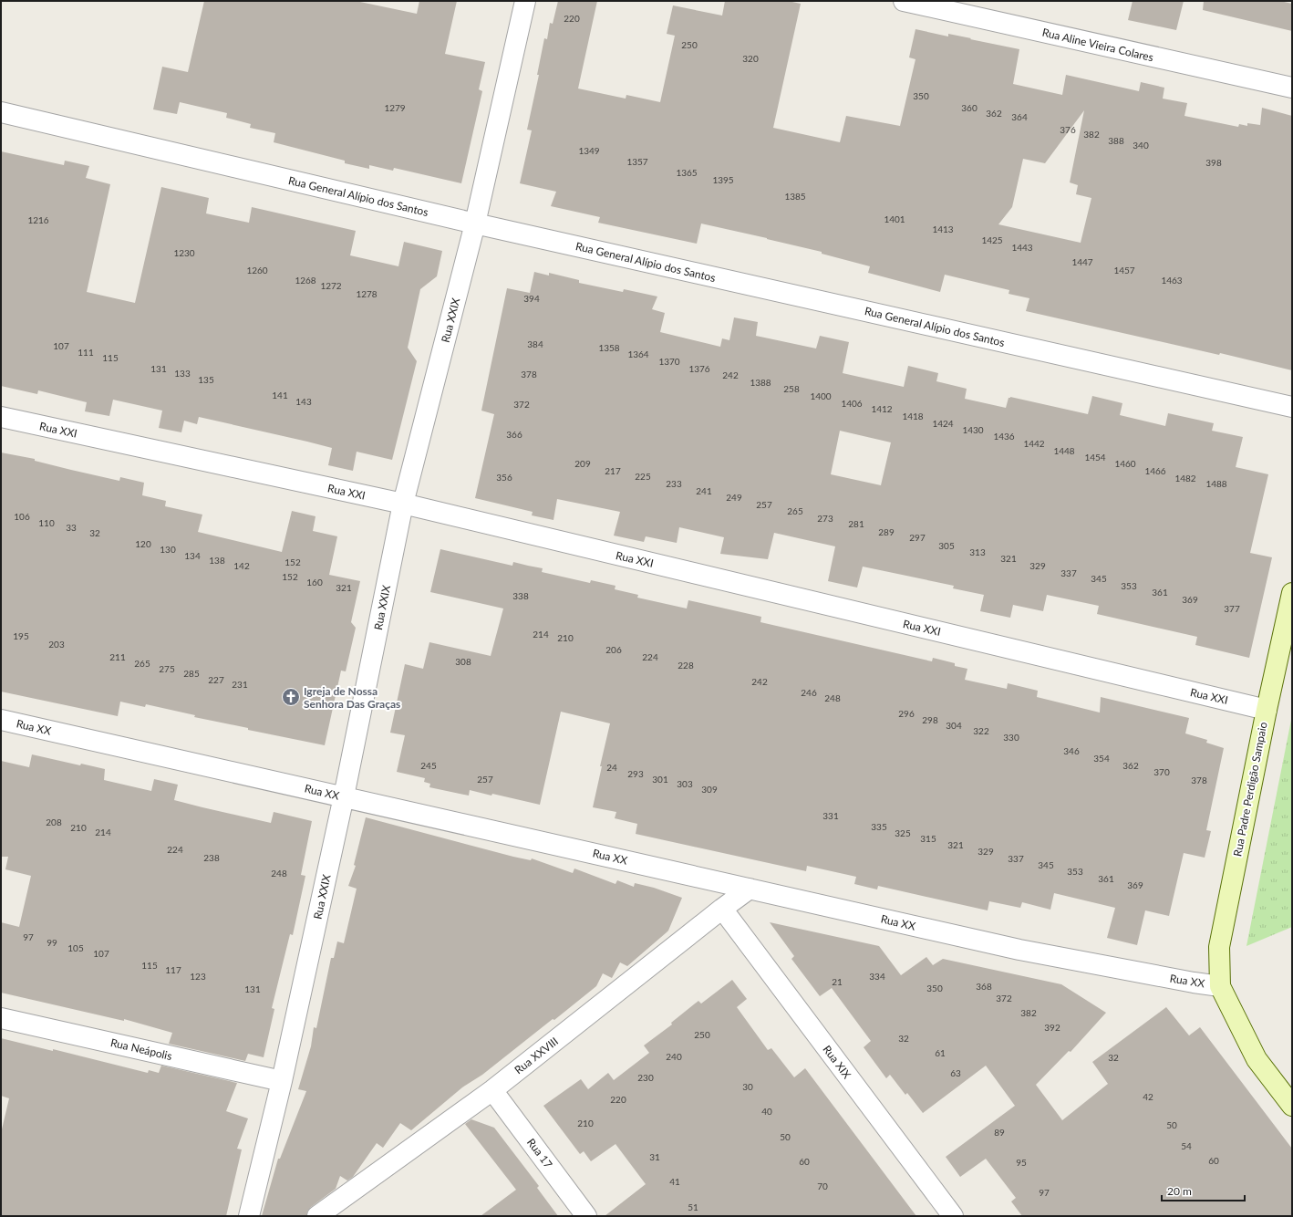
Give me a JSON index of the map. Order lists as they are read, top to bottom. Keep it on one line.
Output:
{"streets":{"main road":["Rua Padre Perdigão Sampaio"],"street":["Rua Aline Vieira Colares","Rua General Alípio dos Santos","Rua XXIX","Rua XXI","Rua XX","Rua Neápolis","Rua XXVIII","Rua XIX","Rua 17"]},"crossings":[["Rua General Alípio dos Santos","Rua XXIX"],["Rua XXIX","Rua XXI"],["Rua XXIX","Rua XX"],["Rua XXIX","Rua Neápolis"],["Rua XXI","Rua Padre Perdigão Sampaio"],["Rua XX","Rua Padre Perdigão Sampaio"],["Rua XX","Rua XXVIII"],["Rua XXVIII","Rua XIX"],["Rua XXVIII","Rua 17"]],"places":{"church":["Igreja de Nossa Senhora Das Graças"]},"house_numbers":["220","250","320","350","1279","360","362","364","376","382","388","340","1349","1357","398","1365","1395","1385","1401","1216","1413","1425","1443","1230","1447","1260","1457","1268","1463","1272","1278","394","384","107","1358","111","1364","115","1370","131","1376","133","378","242","135","1388","258","141","1400","143","1406","372","1412","1418","1424","1430","366","1436","1442","1448","1454","209","1460","217","1466","225","356","1482","233","1488","241","249","257","265","106","273","110","281","33","289","32","297","120","305","130","313","134","321","138","152","142","329","337","152","345","160","353","321","361","338","369","377","214","195","210","203","206","211","224","308","265","228","275","285","227","242","231","246","248","296","298","304","322","330","346","354","245","362","24","370","293","257","301","378","303","309","331","208","335","210","214","325","315","321","224","329","238","337","345","353","248","361","369","97","99","105","107","115","117","123","334","21","368","350","131","372","382","392","250","32","61","240","32","63","230","30","42","220","40","210","50","89","50","54","31","60","60","95","41","70","97","51"],"scale_bar":"20 m"}
